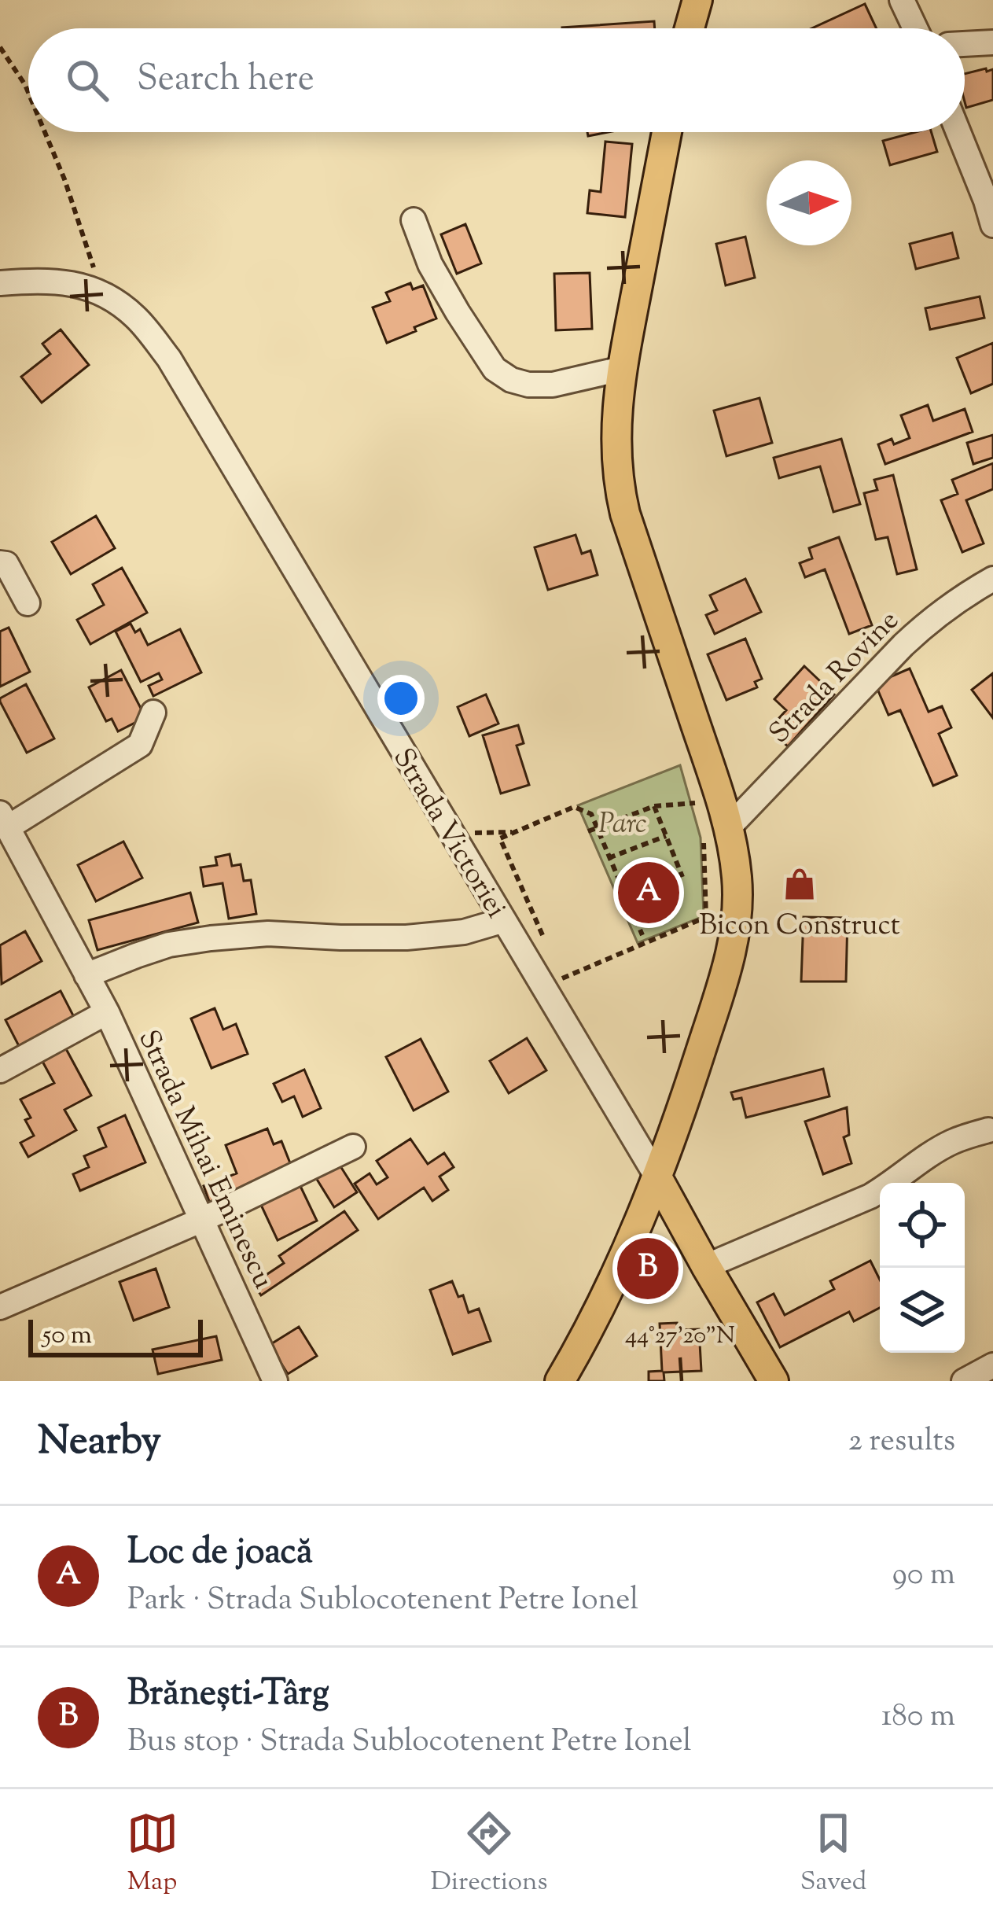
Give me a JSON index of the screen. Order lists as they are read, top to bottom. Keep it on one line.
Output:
{"streets":{"main road":["Strada Victoriei"],"street":["Strada Rovine","Strada Mihai Eminescu"]},"parks":["Parc"],"places":{"shop":["Bicon Construct"]},"scale_bar":"50 m","north":"right","page":{"search":"Search here","pins":["A","B"],"scale":"50 m","heading":["Nearby","2 results"],"list":[{"mark":"A","name":"Loc de joacă","note":"Park · Strada Sublocotenent Petre Ionel","value":"90 m"},{"mark":"B","name":"Brănești-Târg","note":"Bus stop · Strada Sublocotenent Petre Ionel","value":"180 m"}],"nav":["Map","Directions","Saved"]},"coordinates":["44°27'20\"N"]}
